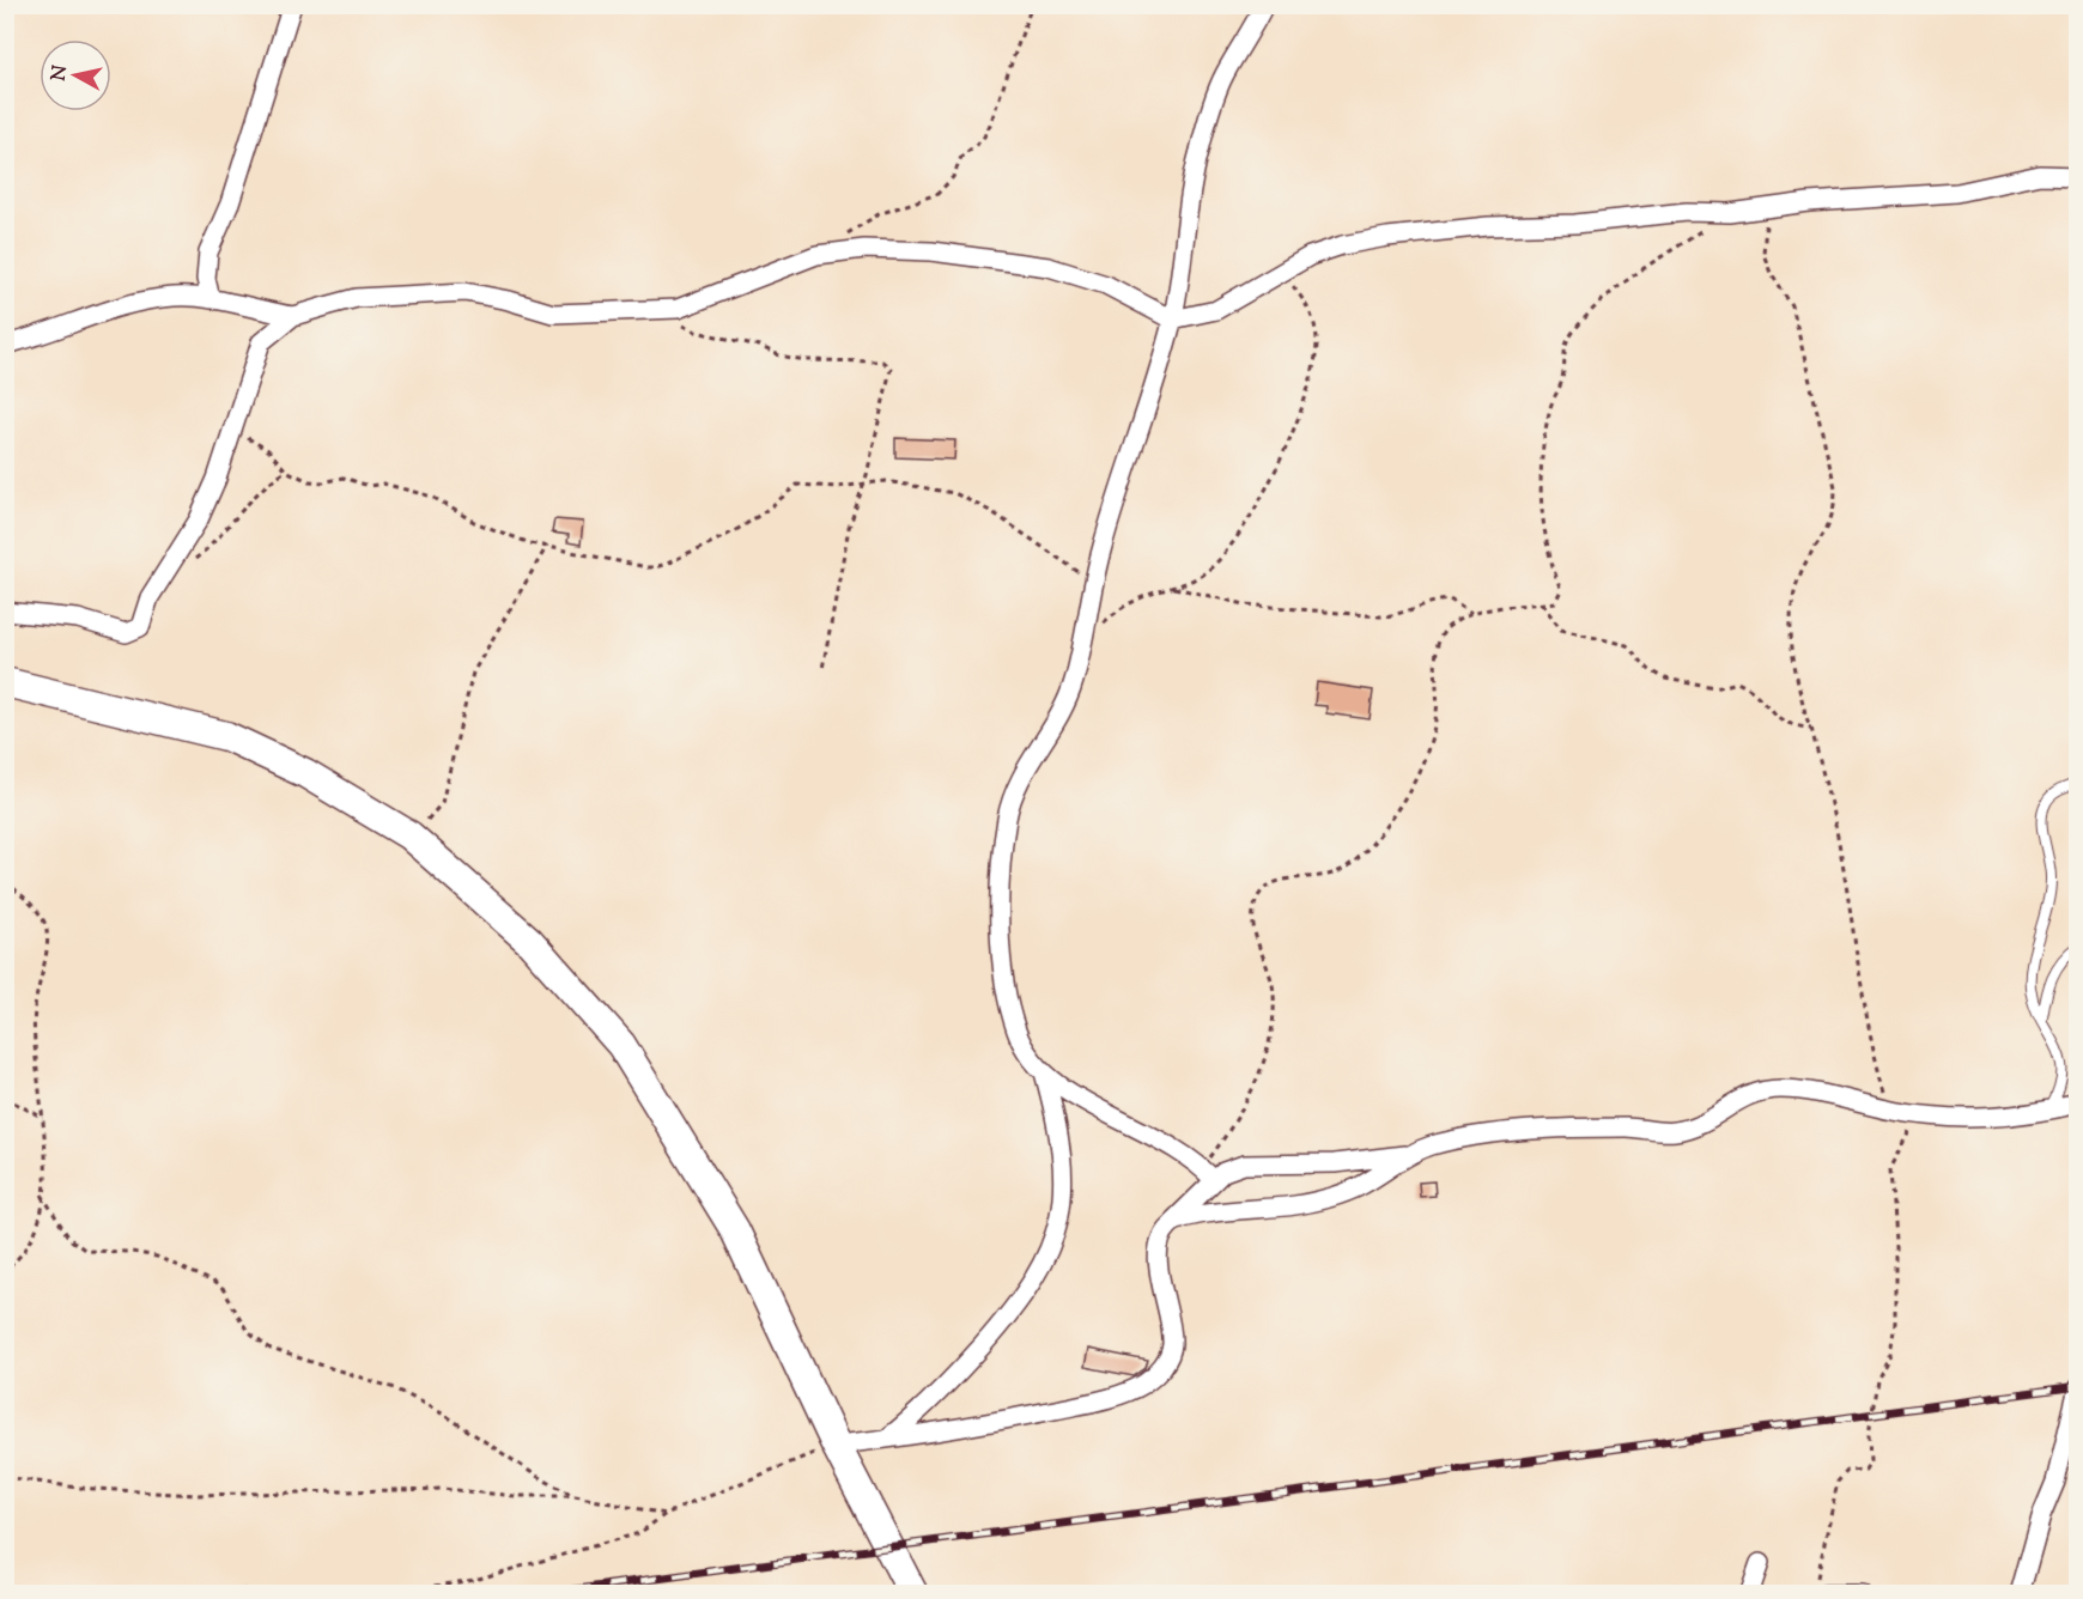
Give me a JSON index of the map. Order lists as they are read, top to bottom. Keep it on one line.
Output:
{"north":"left"}
